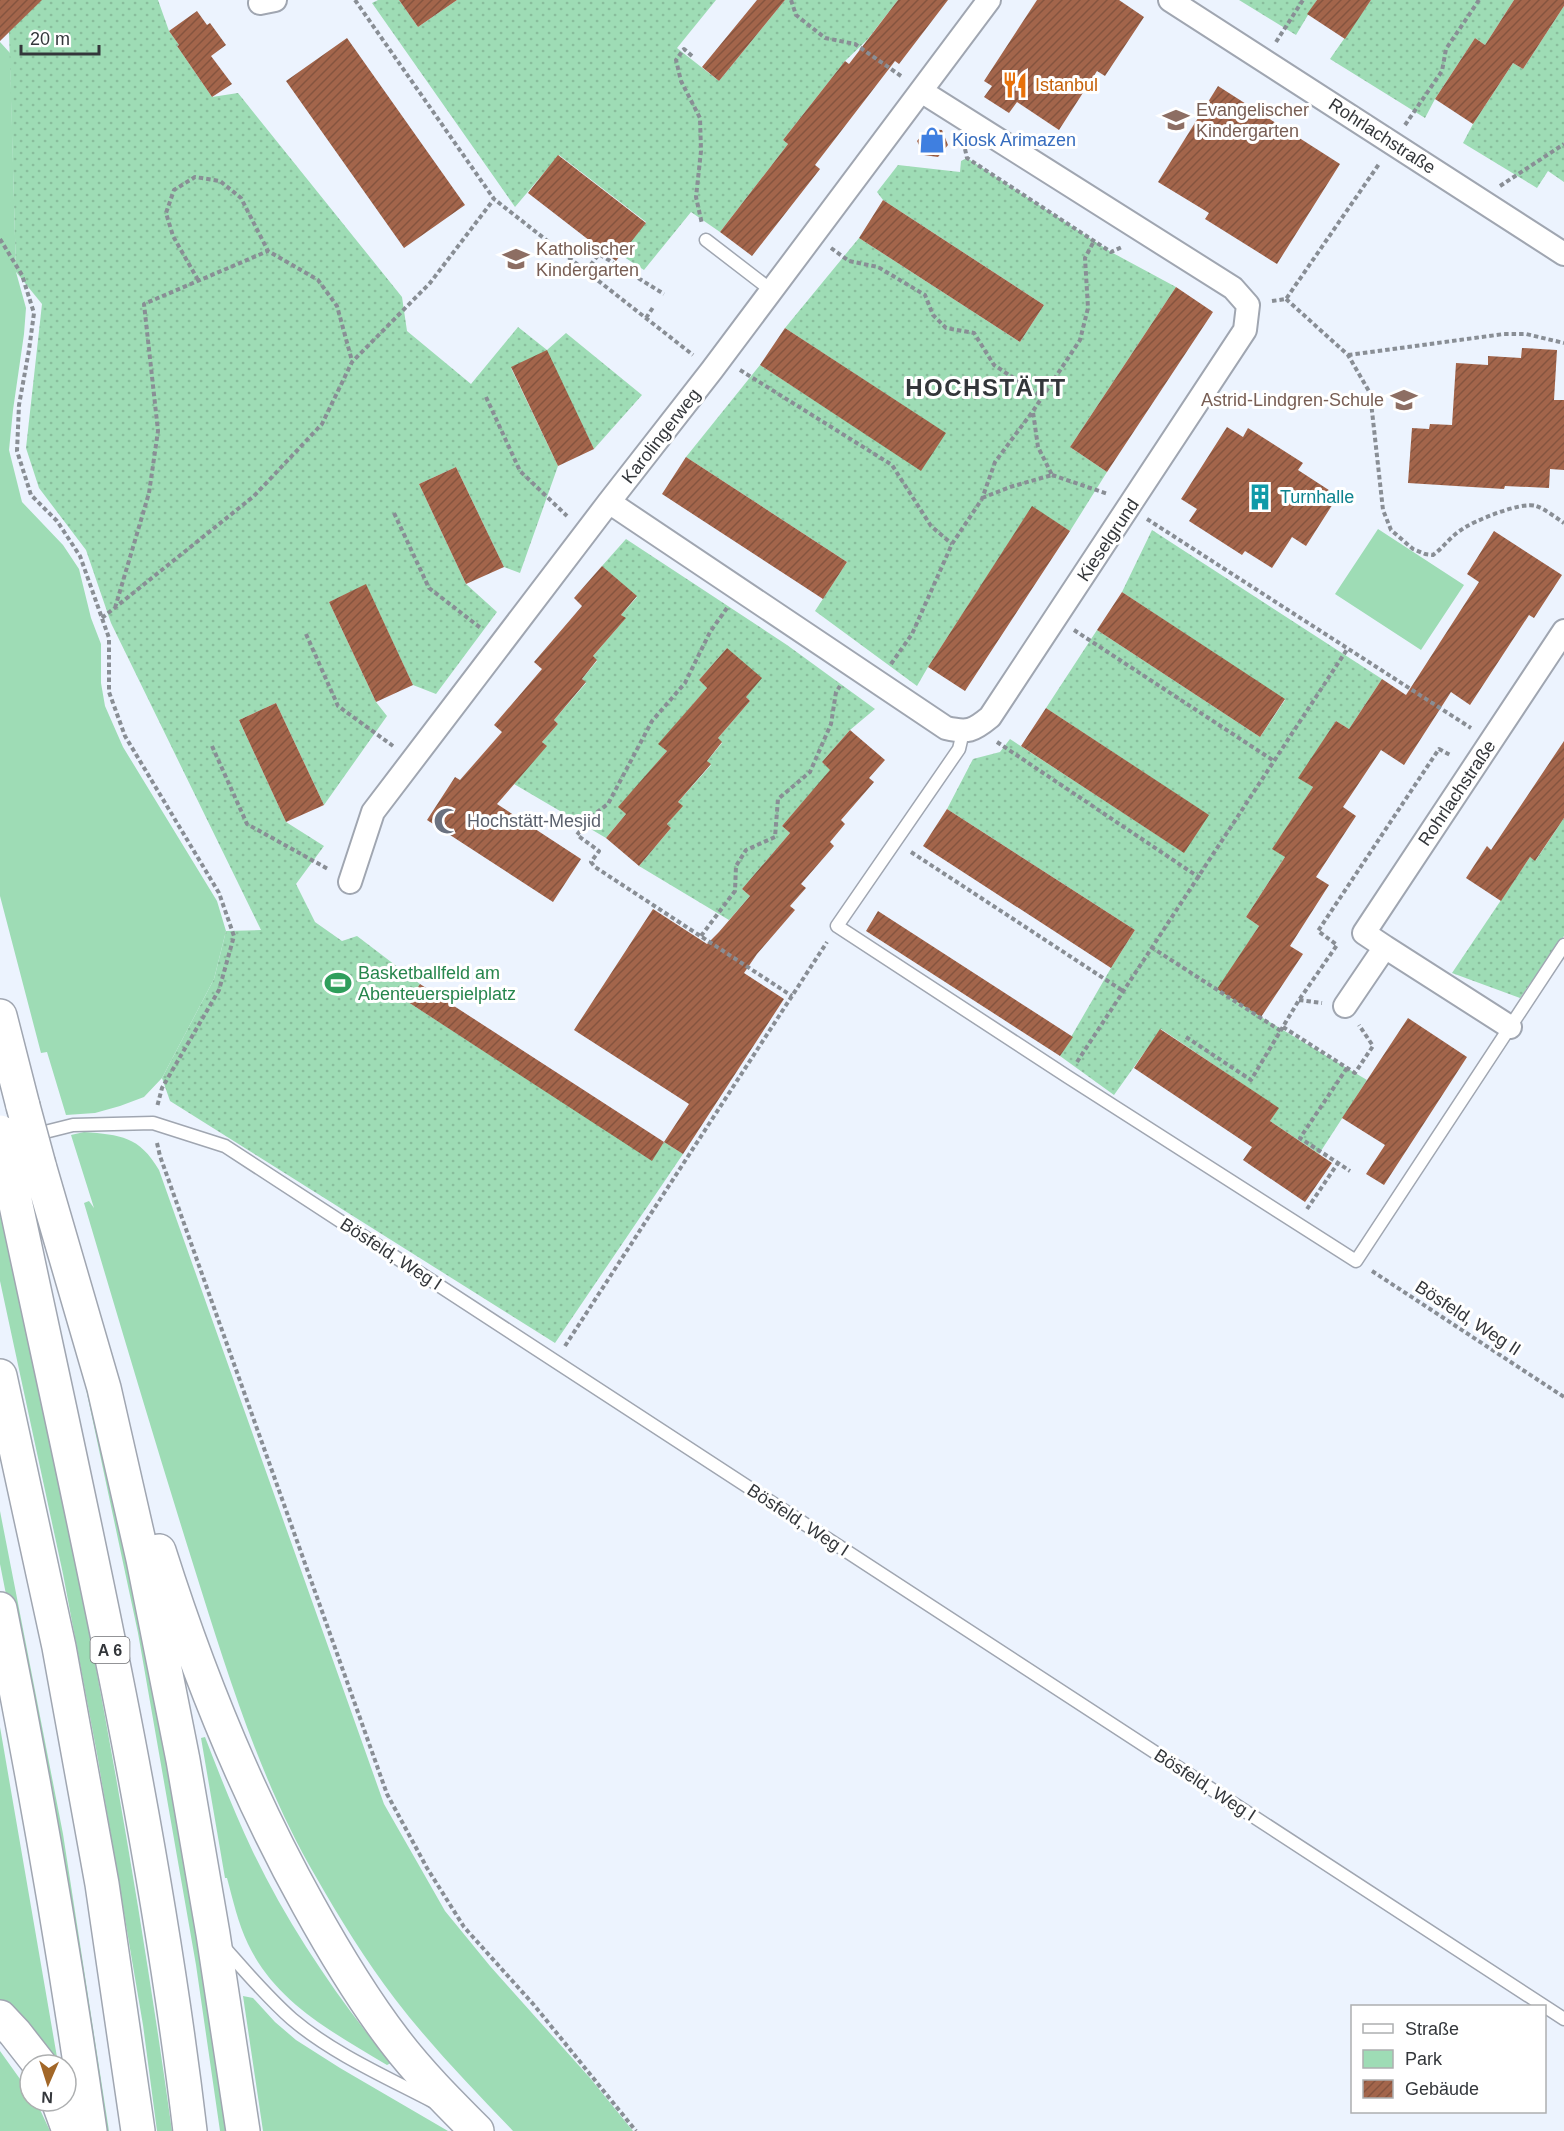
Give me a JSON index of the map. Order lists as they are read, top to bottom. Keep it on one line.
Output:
{"streets":{"highway":["A 6"],"street":["Rohrlachstraße","Karolingerweg","Kieselgrund"],"lane":["Bösfeld, Weg I"],"path":["Bösfeld, Weg II"]},"crossings":[["Bösfeld, Weg I","A 6"]],"districts":["HOCHSTÄTT"],"places":{"restaurant":["Istanbul"],"school or university":["Evangelischer Kindergarten","Katholischer Kindergarten","Astrid-Lindgren-Schule"],"shop":["Kiosk Arimazen"],"building":["Turnhalle"],"mosque":["Hochstätt-Mesjid"],"sports":["Basketballfeld am Abenteuerspielplatz"]},"legend":["Straße","Park","Gebäude"],"scale_bar":"20 m","north":"bottom"}
